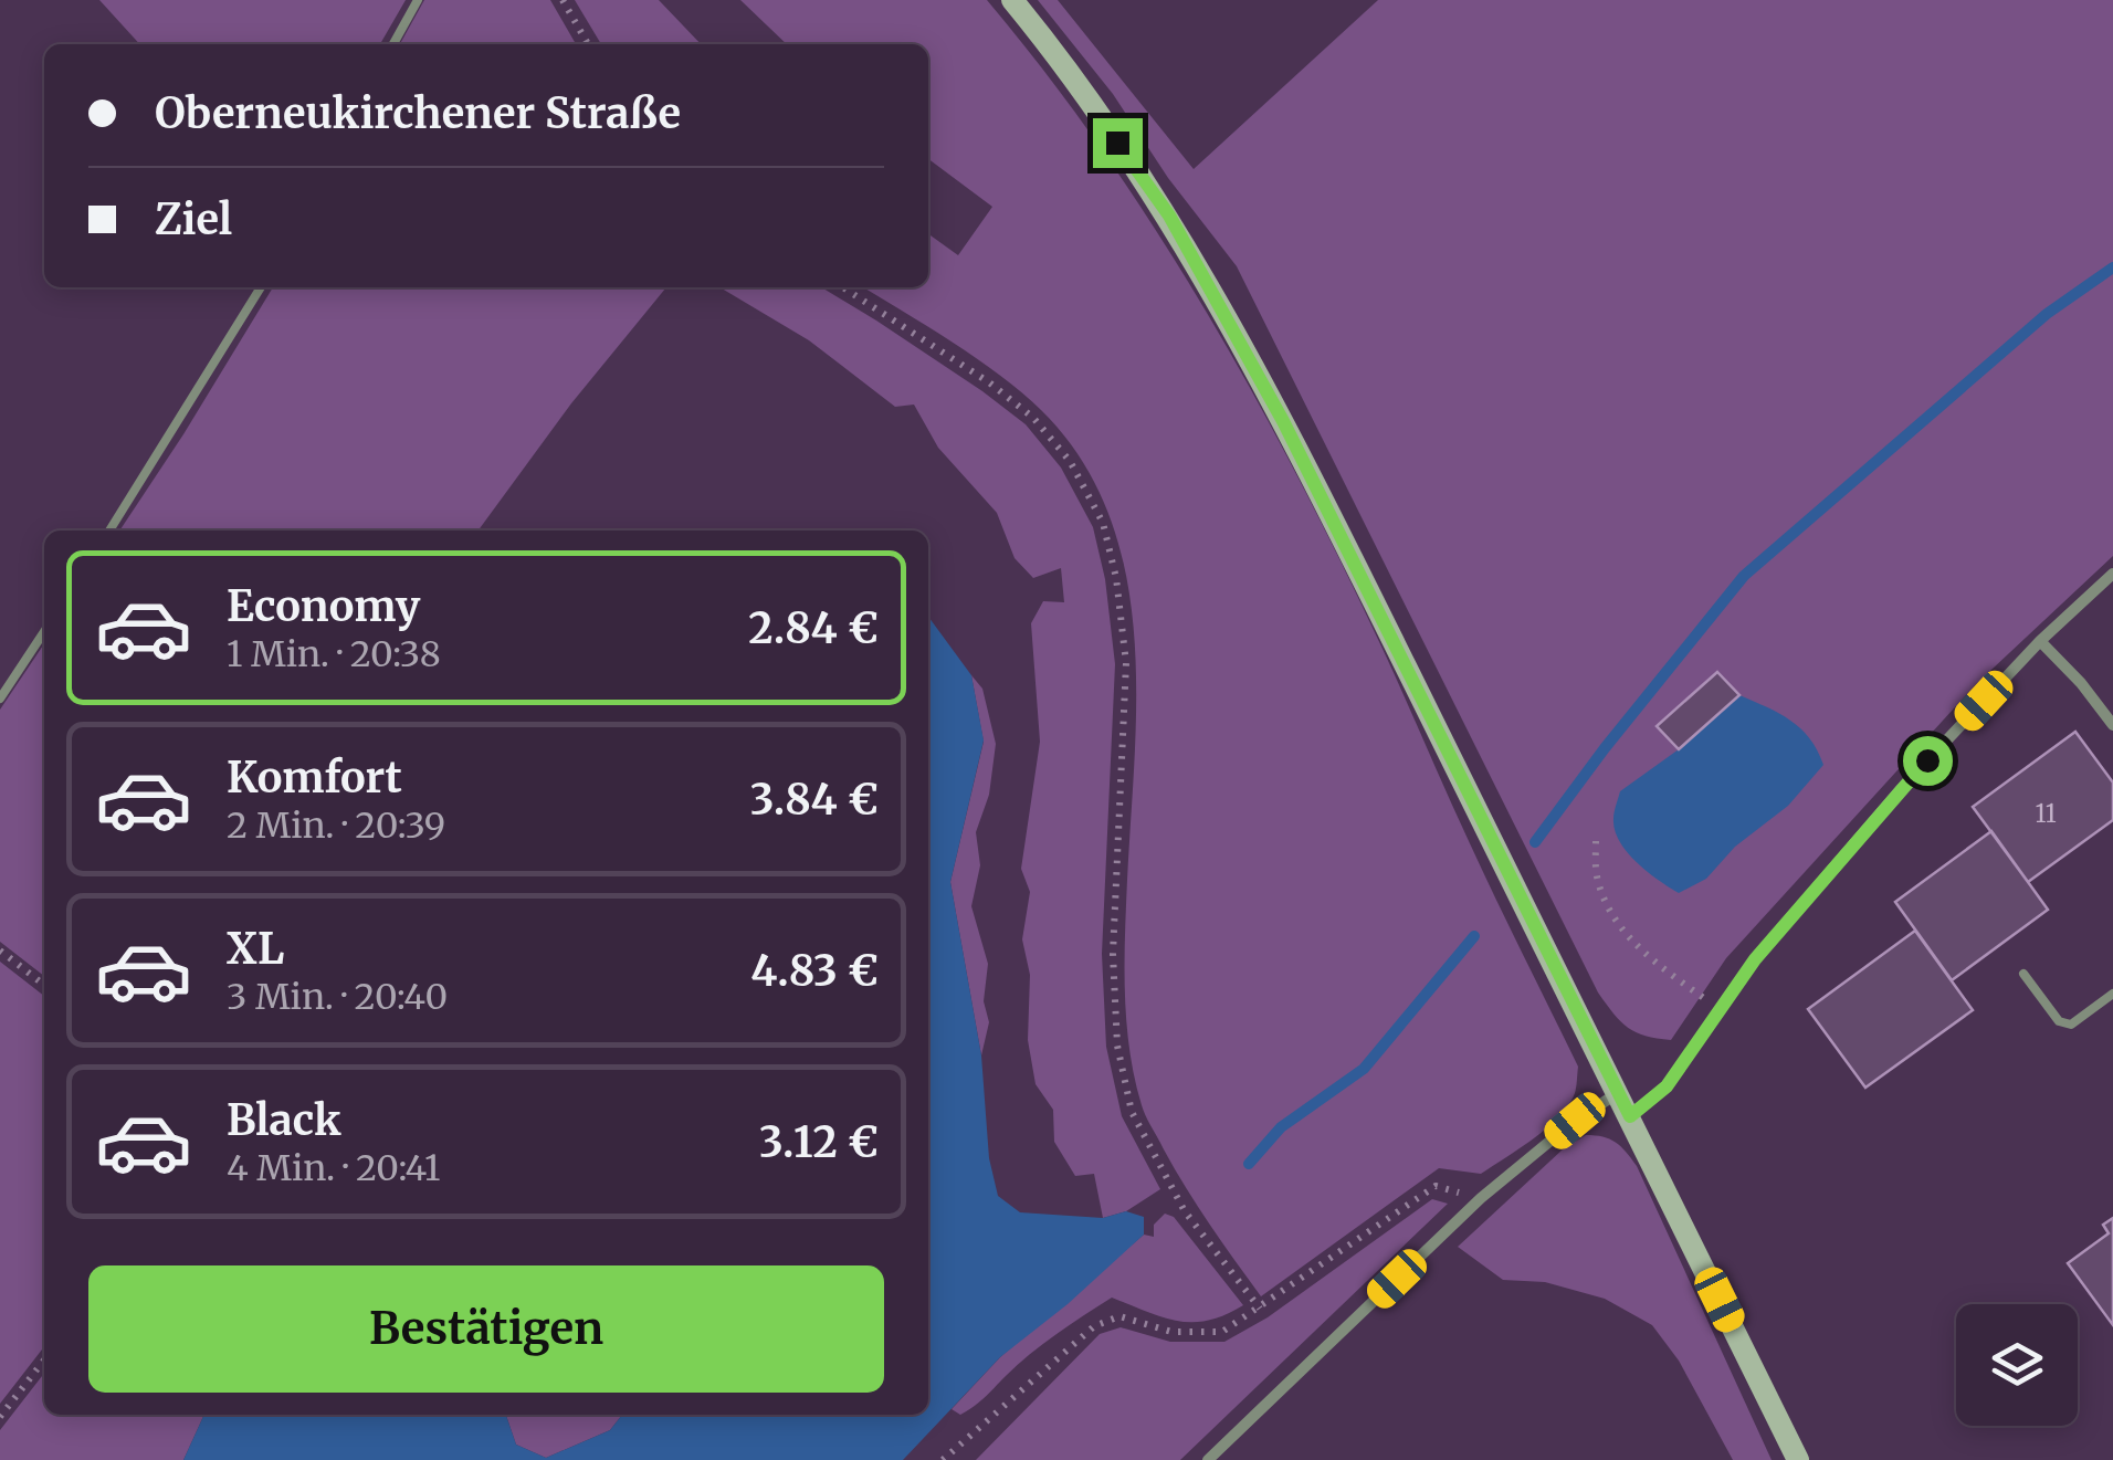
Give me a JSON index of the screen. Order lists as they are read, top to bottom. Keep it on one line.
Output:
{"house_numbers":["11"],"page":{"banner":["Oberneukirchener Straße","Ziel"],"list":[{"name":"Economy","note":"1 Min. · 20:38","value":"2.84 €"},{"name":"Komfort","note":"2 Min. · 20:39","value":"3.84 €"},{"name":"XL","note":"3 Min. · 20:40","value":"4.83 €"},{"name":"Black","note":"4 Min. · 20:41","value":"3.12 €"}],"buttons":"Bestätigen"}}
